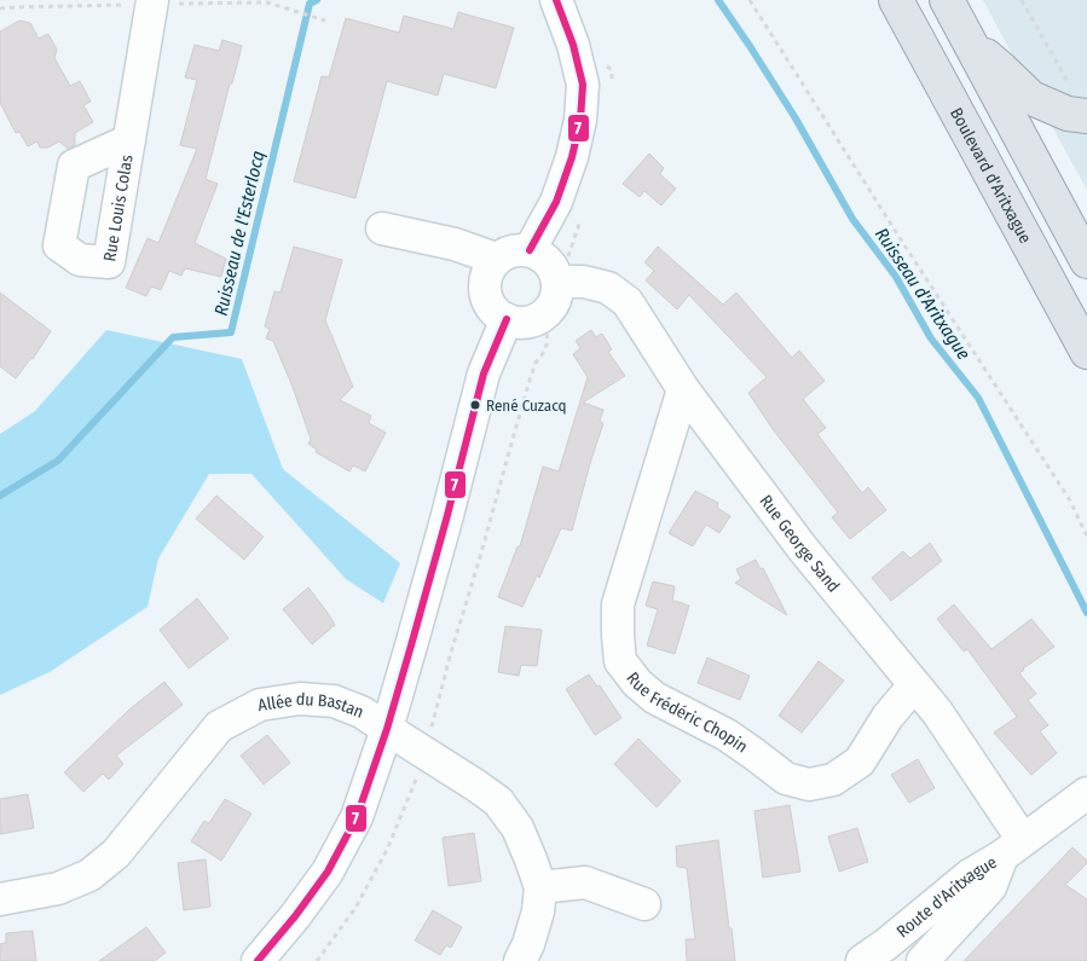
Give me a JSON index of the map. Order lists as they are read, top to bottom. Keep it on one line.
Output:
{"streets":{"main road":["Boulevard d'Aritxague"],"street":["Rue Louis Colas","Rue George Sand","Rue Frédéric Chopin","Allée du Bastan","Route d'Aritxague"]},"crossings":[["Rue George Sand","Rue Frédéric Chopin"],["Rue George Sand","Route d'Aritxague"]],"water":["Ruisseau de l'Esterlocq","Ruisseau d'Aritxague"],"places":["René Cuzacq"],"lines":["transit line 7"]}
